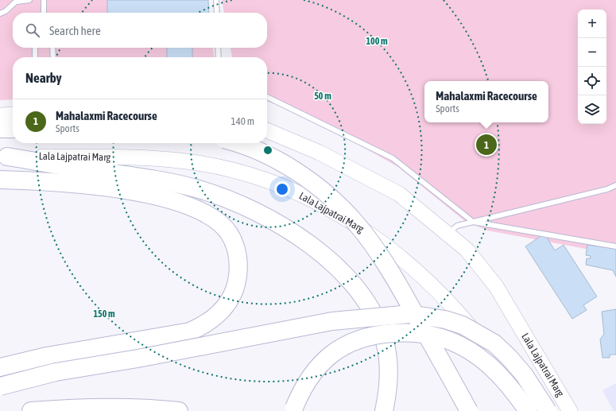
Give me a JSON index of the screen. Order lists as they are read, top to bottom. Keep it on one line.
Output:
{"streets":{"main road":["Lala Lajpatrai Marg"]},"page":{"map_buttons":["+","−"],"search":"Search here","heading":"Nearby","popup":["Mahalaxmi Racecourse","Sports"],"list":[{"mark":"1","name":"Mahalaxmi Racecourse","note":"Sports","value":"140 m"}],"pins":"1"},"rings":["100 m","50 m","150 m"]}
